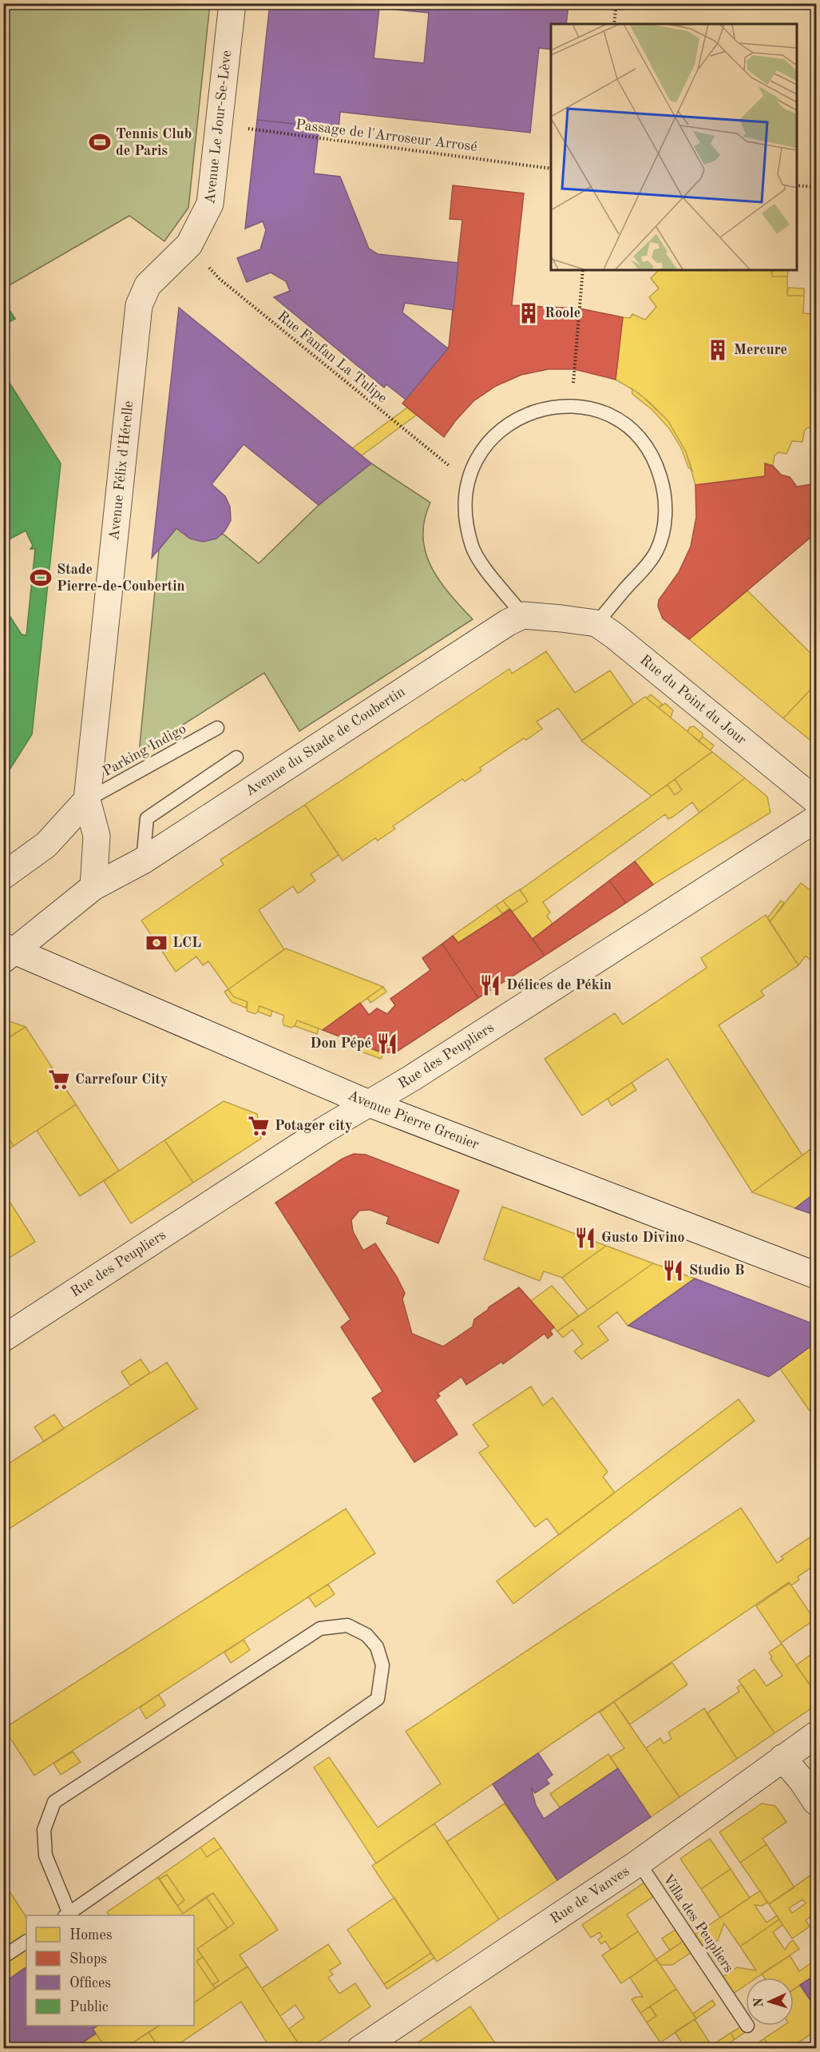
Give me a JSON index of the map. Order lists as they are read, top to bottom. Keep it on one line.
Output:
{"streets":{"street":["Avenue Le Jour-Se-Lève","Avenue Félix d'Hérelle","Rue du Point du Jour","Avenue du Stade de Coubertin","Rue des Peupliers","Avenue Pierre Grenier","Rue de Vanves"],"lane":["Parking Indigo","Villa des Peupliers"],"path":["Passage de l'Arroseur Arrosé","Rue Fanfan La Tulipe"]},"crossings":[["Avenue Le Jour-Se-Lève","Passage de l'Arroseur Arrosé"],["Avenue Le Jour-Se-Lève","Rue Fanfan La Tulipe"],["Avenue Le Jour-Se-Lève","Avenue Félix d'Hérelle"],["Rue Fanfan La Tulipe","Avenue Félix d'Hérelle"],["Avenue Félix d'Hérelle","Avenue du Stade de Coubertin"],["Avenue Félix d'Hérelle","Parking Indigo"],["Rue du Point du Jour","Avenue du Stade de Coubertin"],["Rue des Peupliers","Avenue Pierre Grenier"],["Rue de Vanves","Villa des Peupliers"]],"places":{"sports":["Tennis Club de Paris","Stade Pierre-de-Coubertin"],"building":["Roole","Mercure"],"bank":["LCL"],"restaurant":["Délices de Pékin","Don Pépé","Gusto Divino","Studio B"],"supermarket":["Carrefour City","Potager city"]},"legend":["Homes","Shops","Offices","Public"],"north":"left"}
